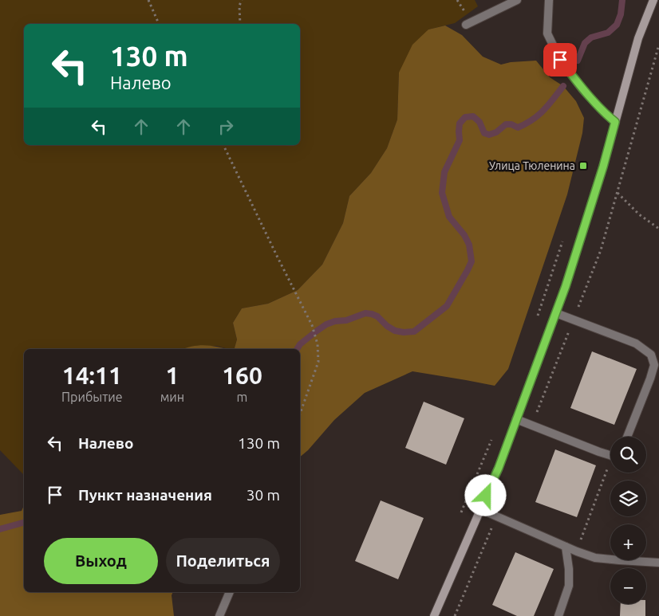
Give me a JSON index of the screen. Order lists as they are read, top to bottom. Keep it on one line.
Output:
{"places":{"transit":["Улица Тюленина"]},"page":{"turn":["130 m","Налево"],"eta":["14:11","Прибытие","1","мин","160","m"],"list":[{"name":"Налево","value":"130 m"},{"name":"Пункт назначения","value":"30 m"}],"map_buttons":["+","−"],"buttons":["Выход","Поделиться"]}}
